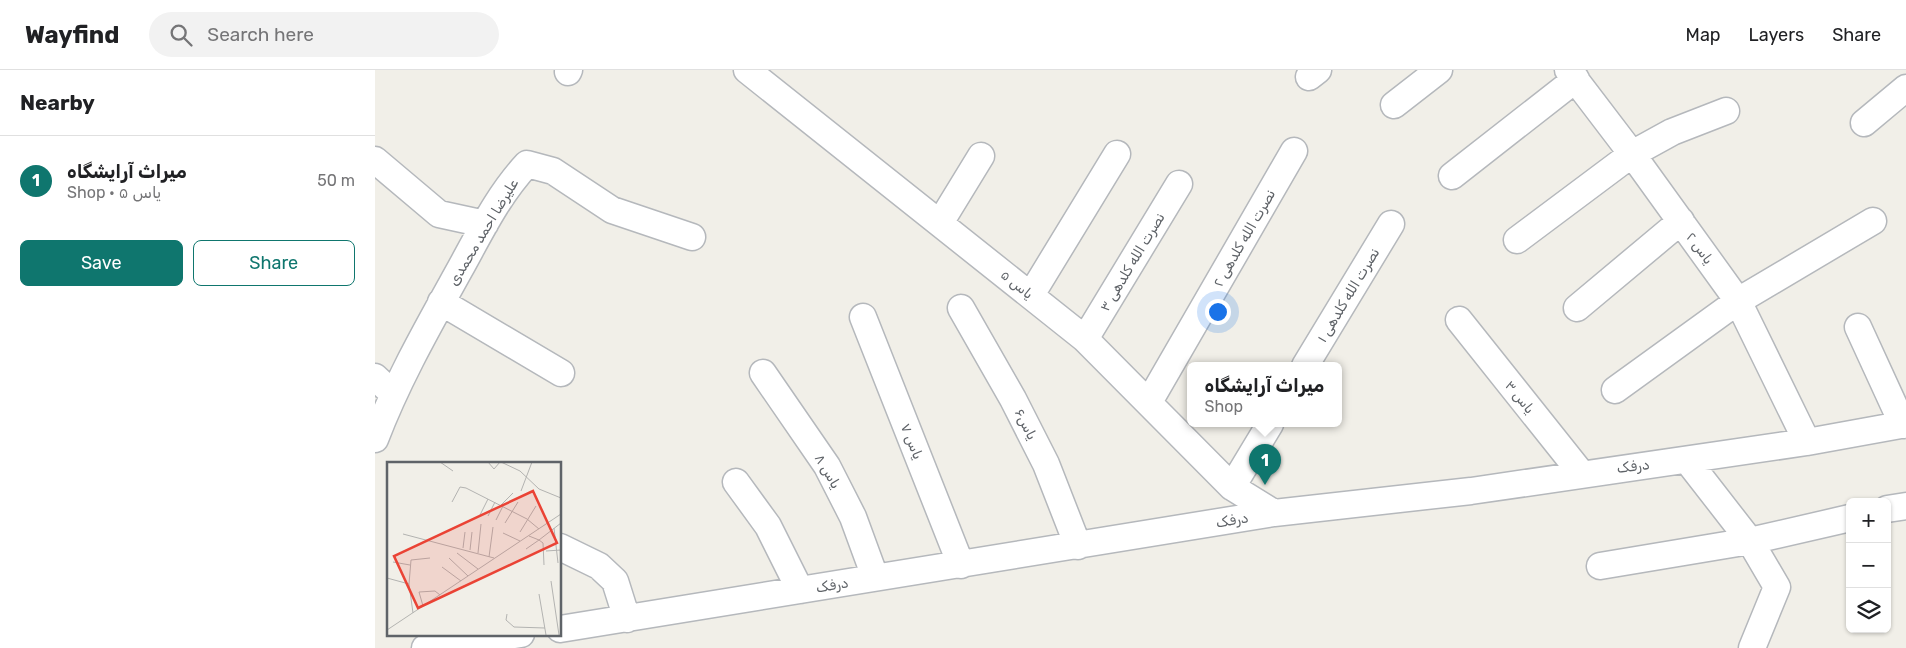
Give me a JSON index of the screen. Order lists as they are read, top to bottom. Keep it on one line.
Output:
{"streets":{"street":["علیرضا احمد محمدی","نصرت الله کلدهی ۲","یاس ۲","نصرت الله کلدهی ۳","یاس ۵","نصرت الله کلدهی ۱","یاس ۳","یاس۶","یاس ۷","درفک","یاس ۸"]},"crossings":[["نصرت الله کلدهی ۲","یاس ۵"],["یاس ۲","درفک"],["نصرت الله کلدهی ۳","یاس ۵"],["یاس ۵","درفک"],["یاس ۳","درفک"],["یاس۶","درفک"],["یاس ۷","درفک"],["درفک","یاس ۸"]],"page":{"header":"Wayfind","search":"Search here","nav":["Map","Layers","Share"],"heading":"Nearby","list":[{"mark":"1","name":"میراث آرایشگاه","note":"Shop · یاس ۵","value":"50 m"}],"buttons":["Save","Share"],"popup":["میراث آرایشگاه","Shop"],"pins":"1","map_buttons":["+","−"]}}
